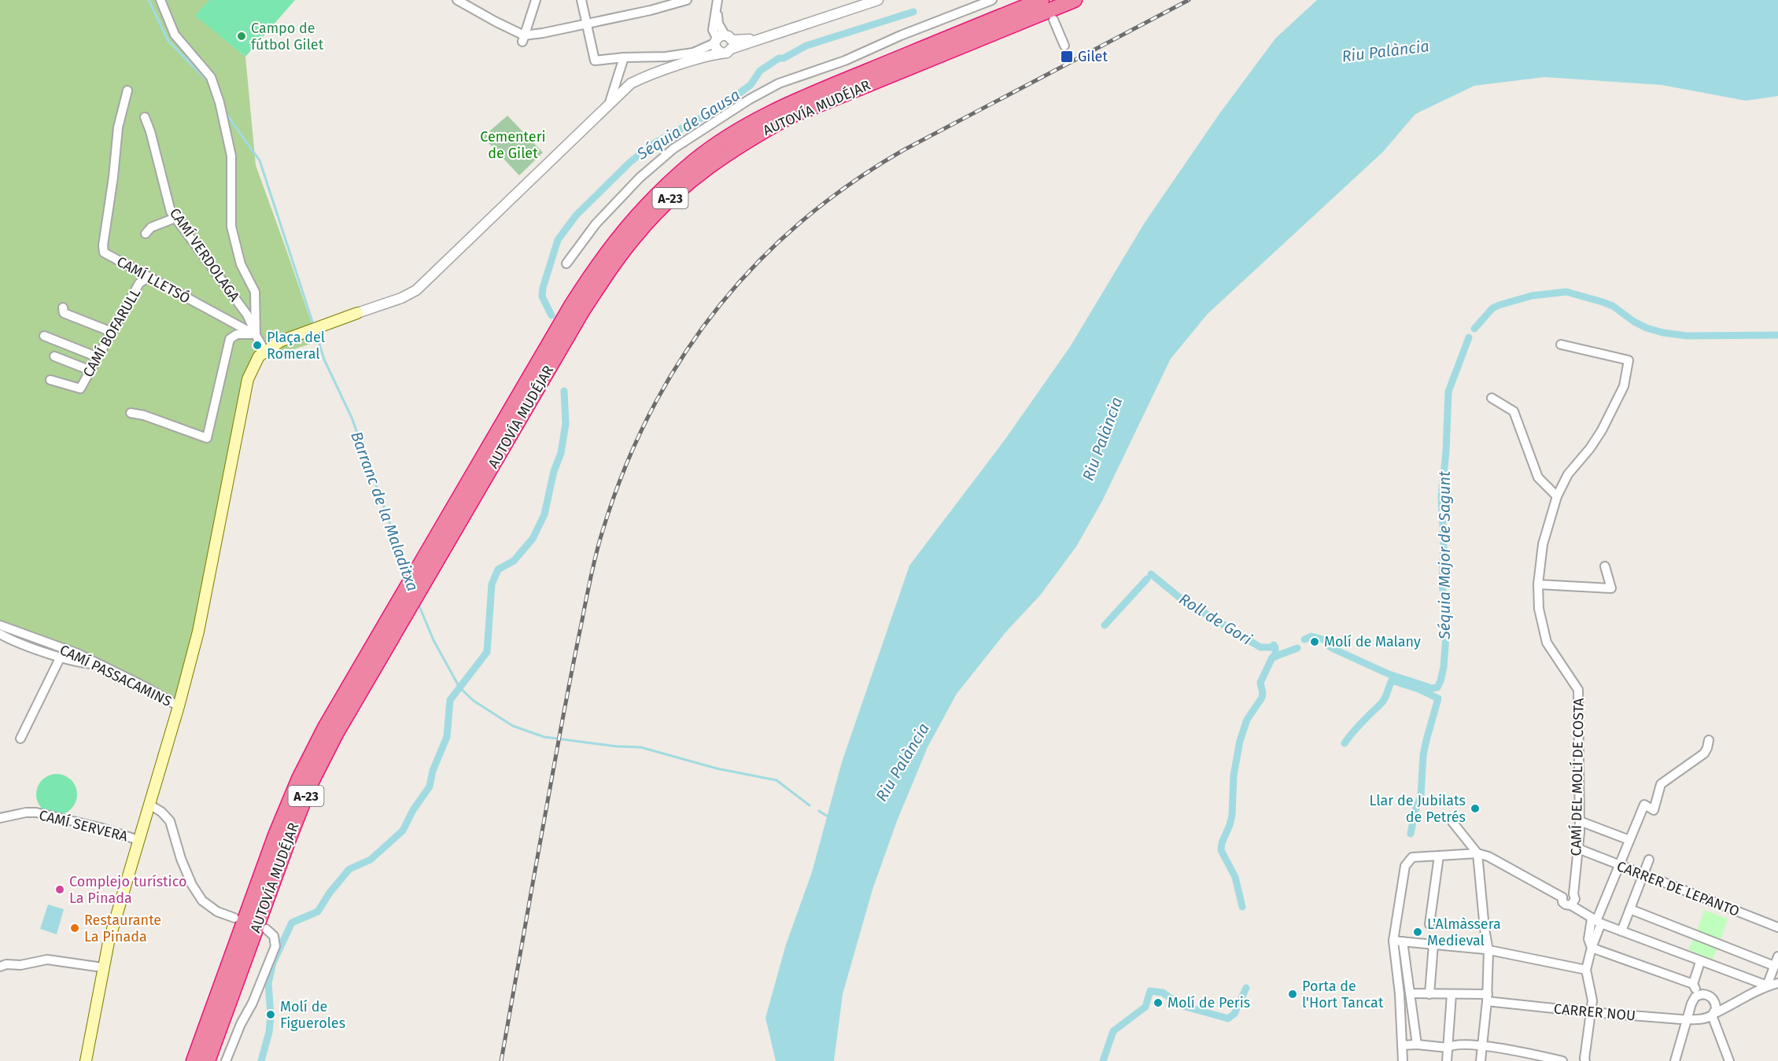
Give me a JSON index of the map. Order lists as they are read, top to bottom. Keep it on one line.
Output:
{"streets":{"highway":["AUTOVÍA MUDÉJAR","A-23"],"street":["CAMÍ VERDOLAGA","CAMÍ LLETSÓ","CAMÍ BOFARULL","CAMÍ PASSACAMINS","CAMÍ DEL MOLÍ DE COSTA","CAMÍ SERVERA","CARRER DE LEPANTO","CARRER NOU"]},"crossings":[["CAMÍ VERDOLAGA","CAMÍ LLETSÓ"],["CAMÍ LLETSÓ","CAMÍ BOFARULL"],["CAMÍ DEL MOLÍ DE COSTA","CARRER DE LEPANTO"]],"water":["Riu Palància","Séquia de Gausa","Barranc de la Maladitxa","Séquia Major de Sagunt","Roll de Gori"],"parks":["Cementeri de Gilet"],"places":{"other":["Campo de fútbol Gilet","Plaça del Romeral","Molí de Malany","Llar de Jubilats de Petrés","Complejo turístico La Pinada","Restaurante La Pinada","L'Almàssera Medieval","Porta de l'Hort Tancat","Molí de Peris","Molí de Figueroles"],"transit":["Gilet"]}}
